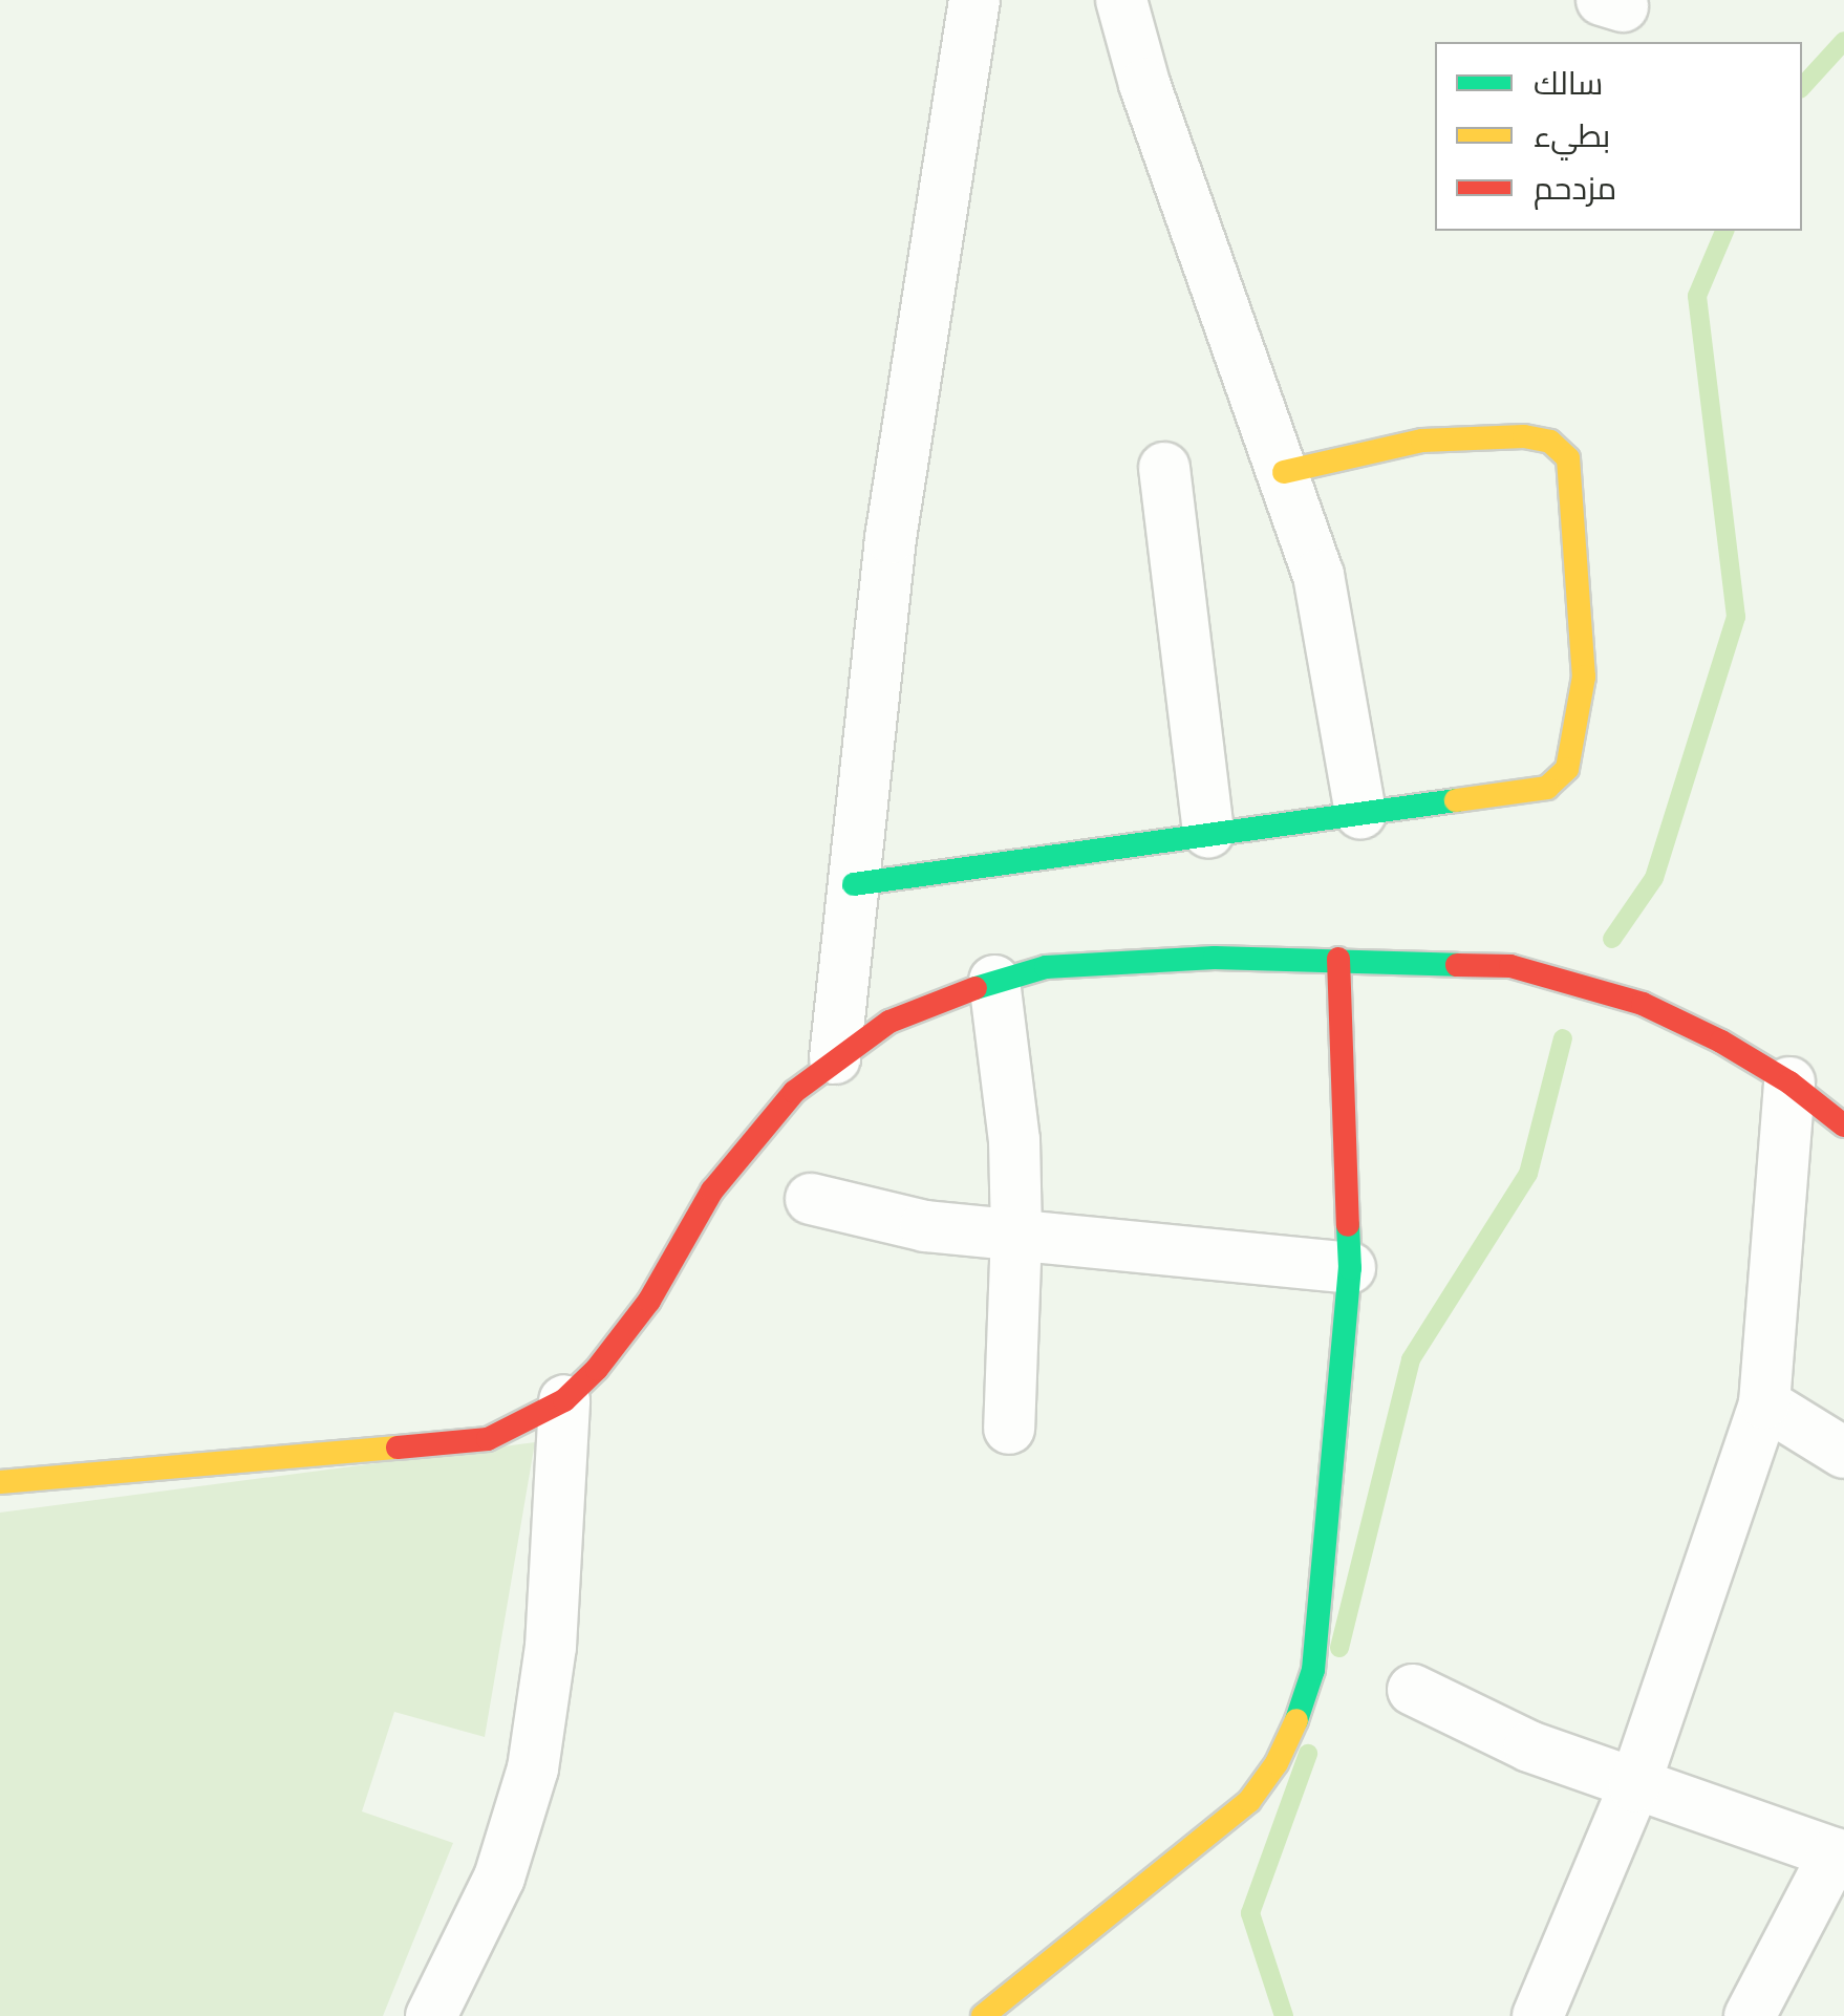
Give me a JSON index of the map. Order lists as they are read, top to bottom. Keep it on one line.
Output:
{"legend":["سالك","بطيء","مزدحم"]}
